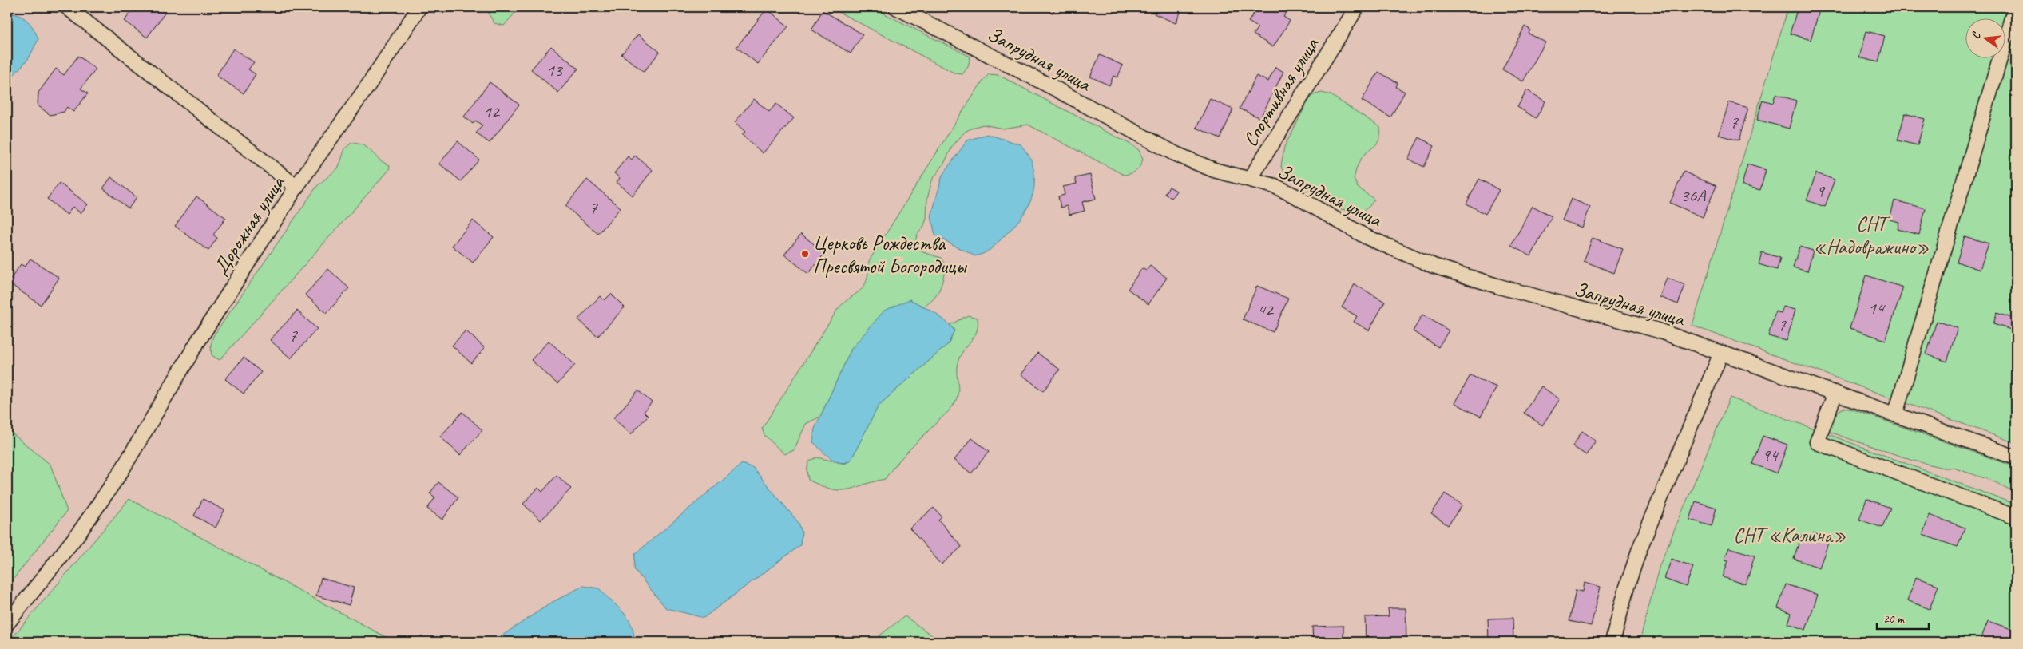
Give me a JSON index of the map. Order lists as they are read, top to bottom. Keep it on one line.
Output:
{"streets":{"street":["Запрудная улица","Спортивная улица","Дорожная улица"]},"crossings":[["Запрудная улица","Спортивная улица"]],"parks":["СНТ «Надовражино»","СНТ «Калина»"],"places":["Церковь Рождества Пресвятой Богородицы"],"house_numbers":["13","12","7","9","36А","7","14","42","7","7","94"],"scale_bar":"20 m","north":"left"}
